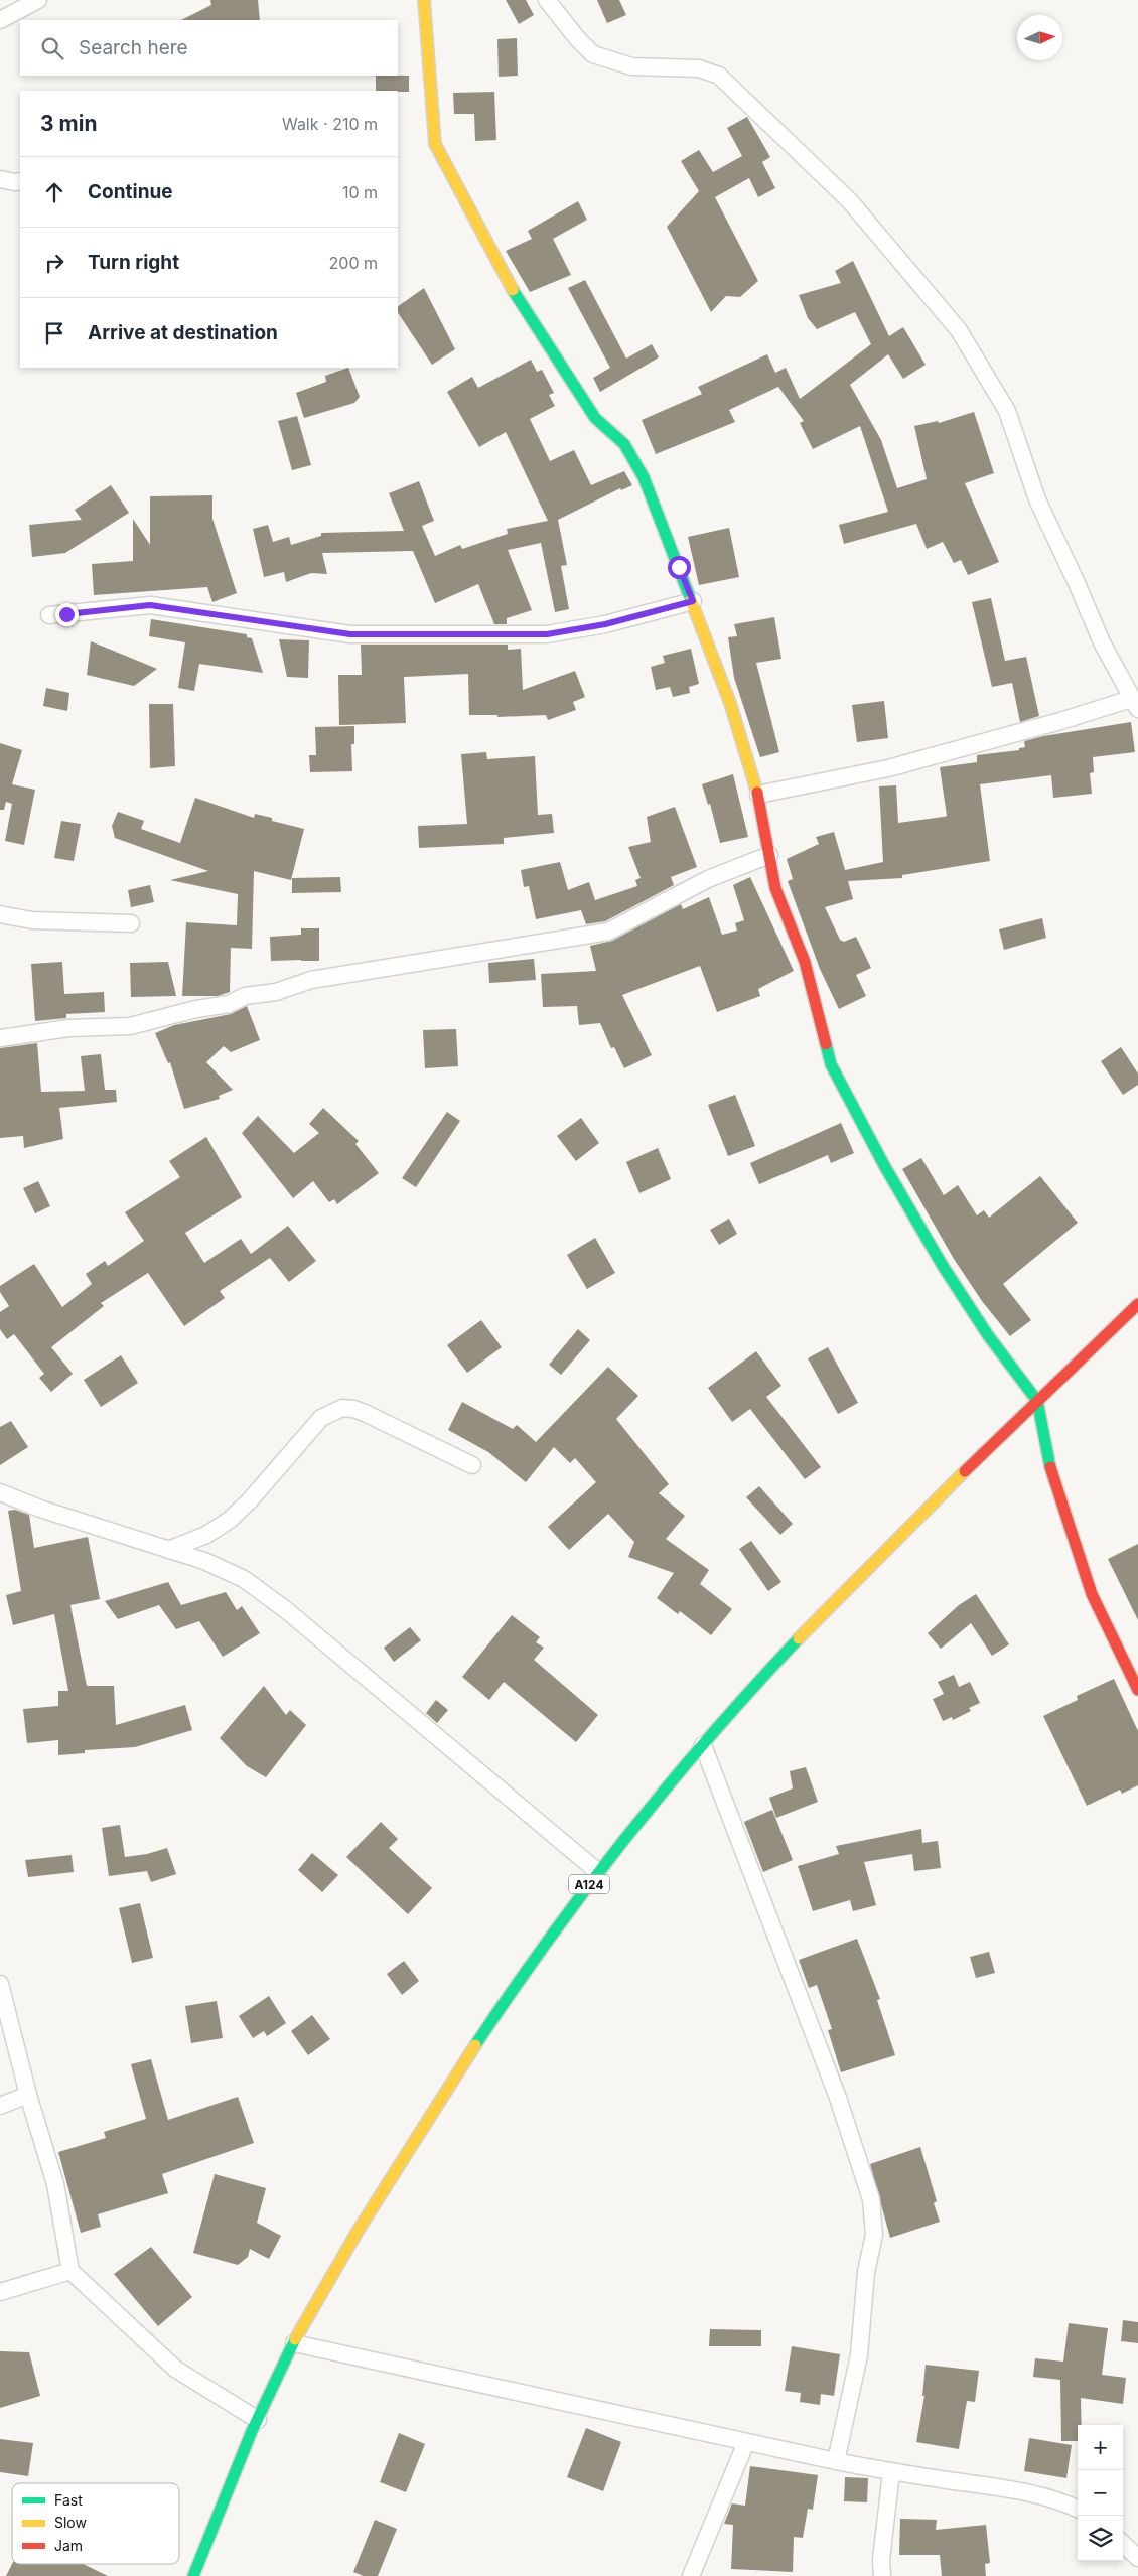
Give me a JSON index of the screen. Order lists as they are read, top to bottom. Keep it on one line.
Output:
{"streets":{"main road":["A124"]},"legend":["Fast","Slow","Jam"],"north":"right","page":{"search":"Search here","heading":["3 min","Walk · 210 m"],"list":[["Continue","10 m"],["Turn right","200 m"],"Arrive at destination"],"map_buttons":["+","−"]}}
